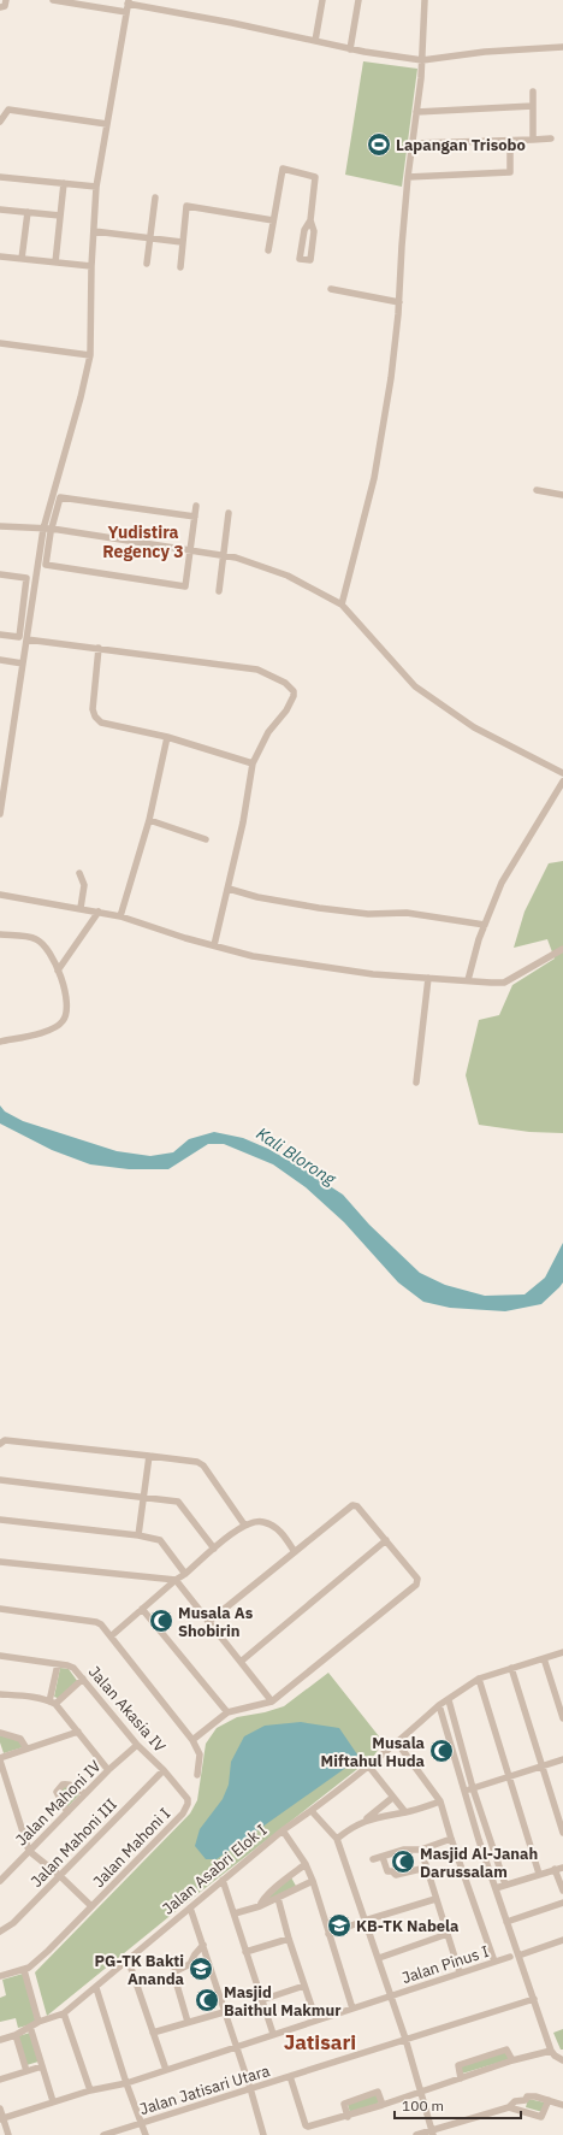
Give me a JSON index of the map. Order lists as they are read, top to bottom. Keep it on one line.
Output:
{"streets":{"street":["Jalan Akasia IV","Jalan Mahoni IV","Jalan Mahoni III","Jalan Mahoni I","Jalan Asabri Elok I","Jalan Pinus I","Jalan Jatisari Utara"]},"crossings":[["Jalan Akasia IV","Jalan Mahoni IV"],["Jalan Akasia IV","Jalan Mahoni III"],["Jalan Akasia IV","Jalan Mahoni I"],["Jalan Mahoni IV","Jalan Mahoni I"],["Jalan Mahoni III","Jalan Mahoni I"]],"districts":["Yudistira Regency 3","Jatisari"],"water":["Kali Blorong"],"places":{"sports":["Lapangan Trisobo"],"mosque":["Musala As Shobirin","Musala Miftahul Huda","Masjid Al-Janah Darussalam","Masjid Baithul Makmur"],"school or university":["KB-TK Nabela","PG-TK Bakti Ananda"]},"scale_bar":"100 m"}
